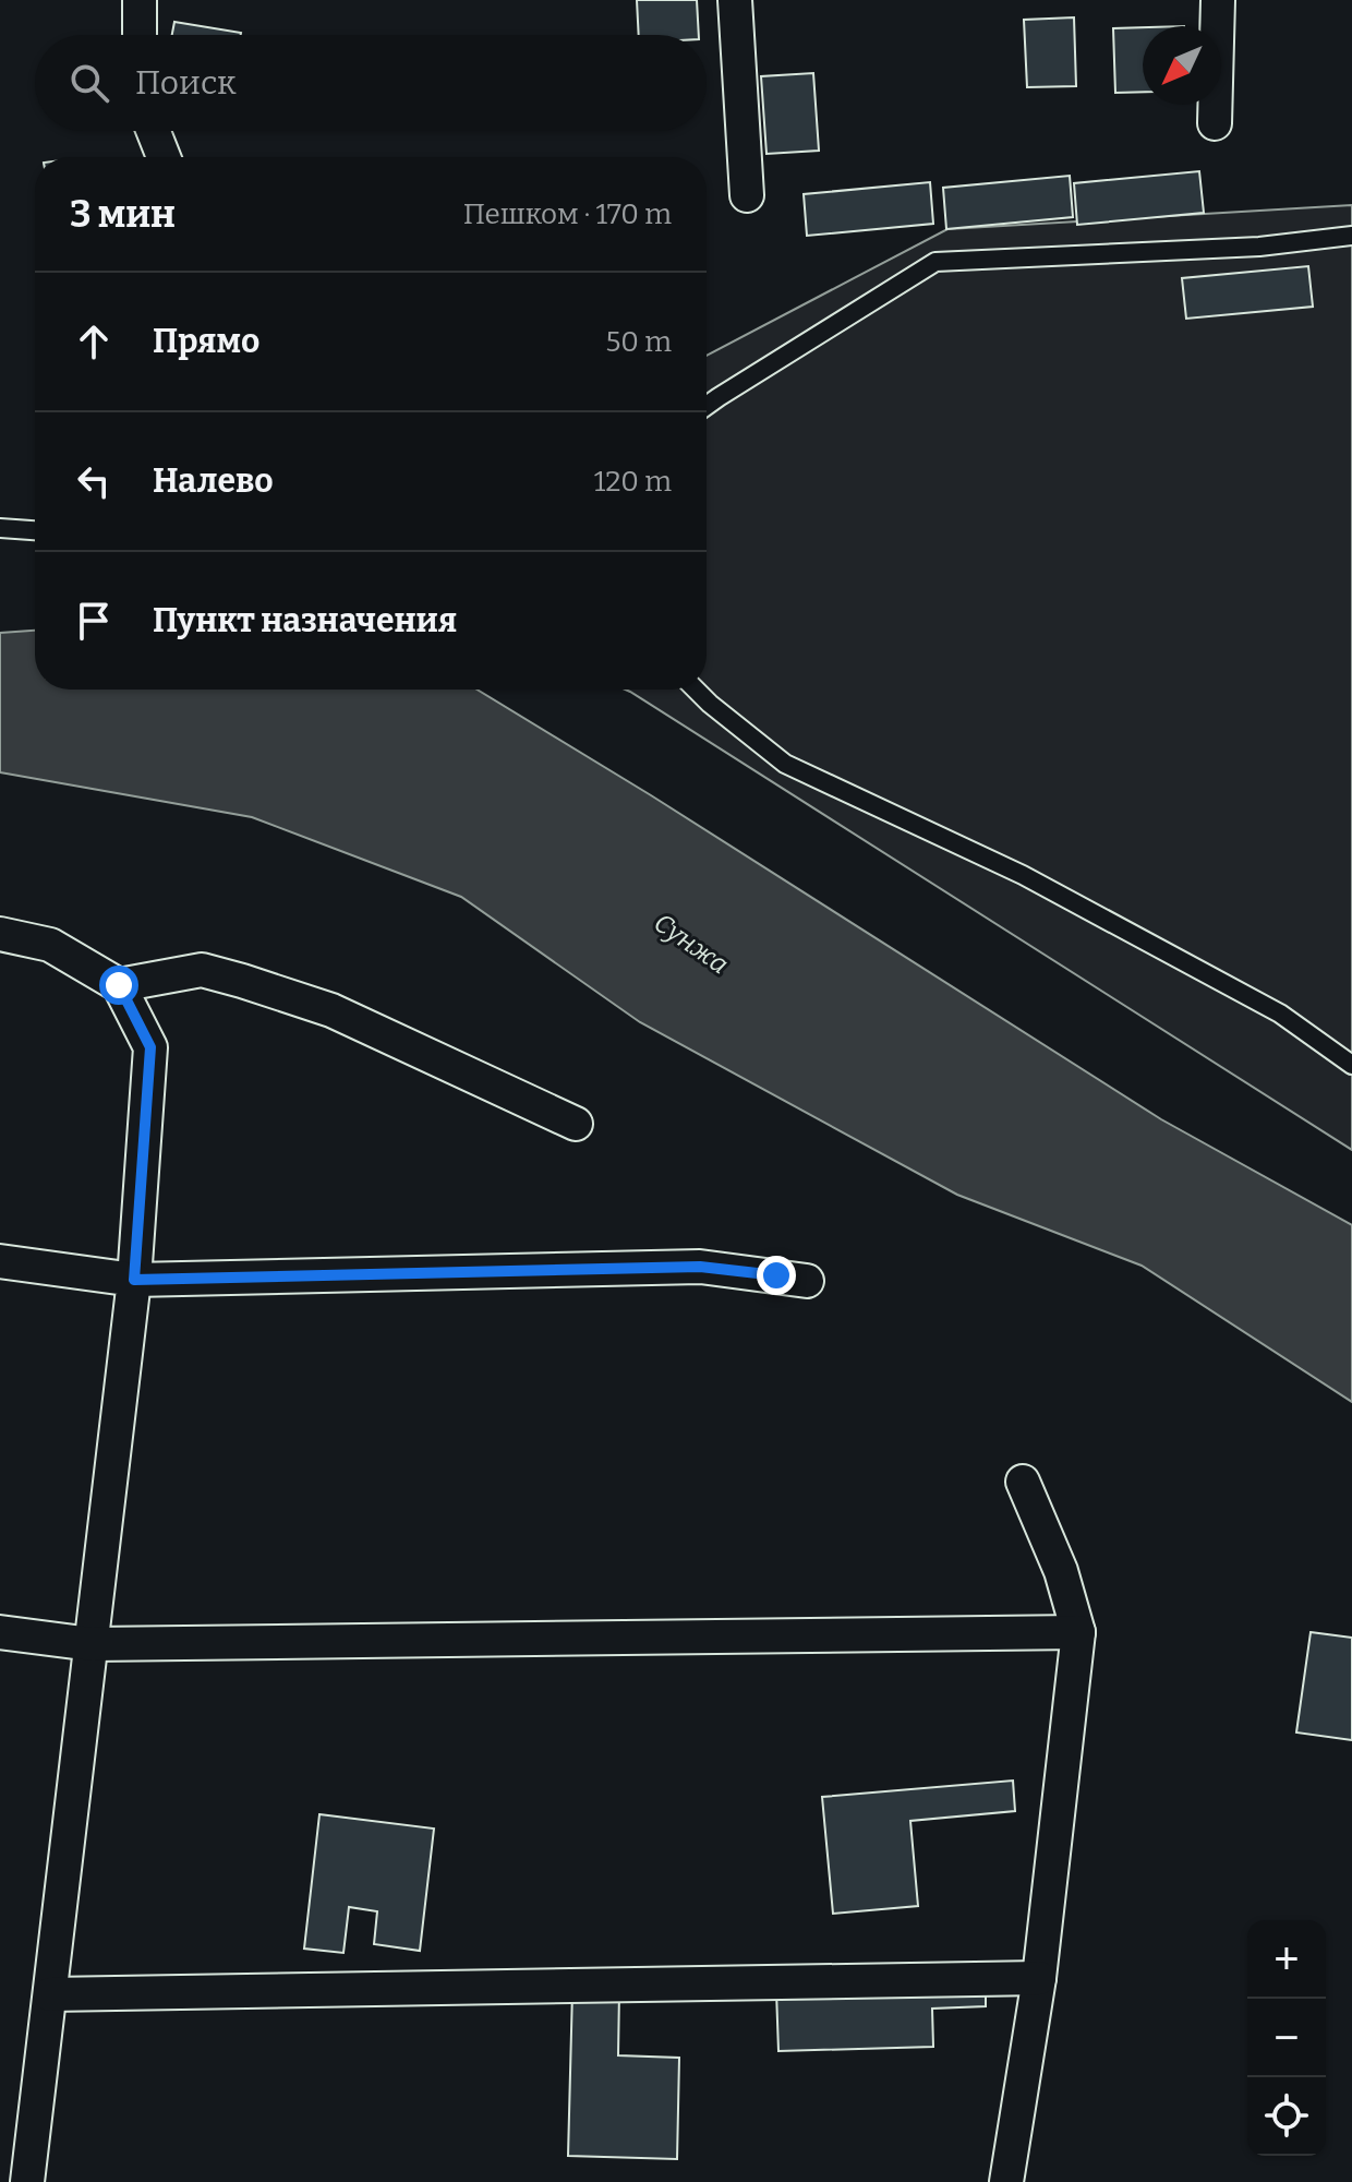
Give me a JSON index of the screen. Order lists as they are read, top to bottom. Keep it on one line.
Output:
{"water":["Сунжа"],"north":"bottom left","page":{"search":"Поиск","heading":["3 мин","Пешком · 170 m"],"list":[["Прямо","50 m"],["Налево","120 m"],"Пункт назначения"],"map_buttons":["+","−"]}}
